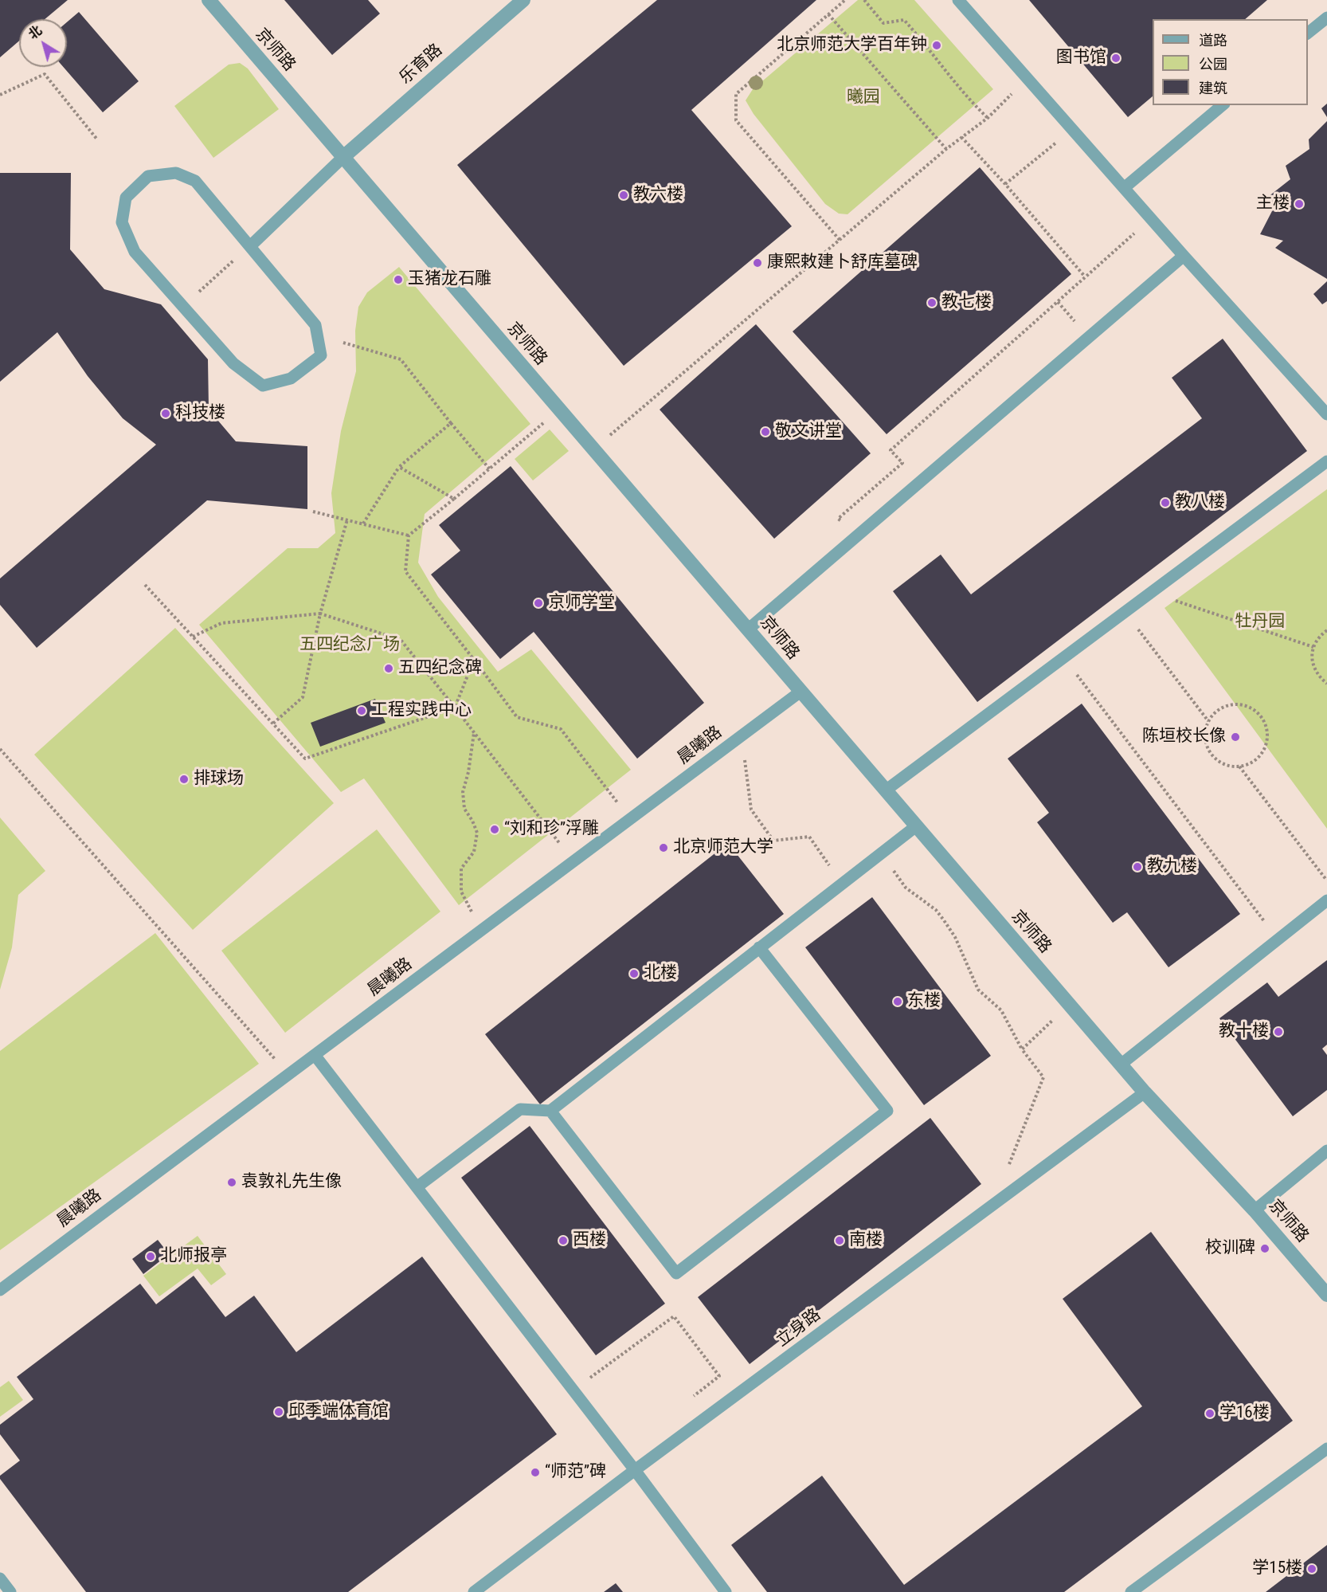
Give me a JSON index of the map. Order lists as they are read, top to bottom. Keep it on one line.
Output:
{"streets":{"street":["京师路","乐育路"],"lane":["晨曦路","立身路"]},"crossings":[["京师路","乐育路"],["京师路","晨曦路"],["京师路","立身路"]],"parks":["曦园","牡丹园","五四纪念广场"],"places":["北京师范大学百年钟","图书馆","教六楼","主楼","康熙敕建卜舒库墓碑","玉猪龙石雕","教七楼","科技楼","敬文讲堂","教八楼","京师学堂","五四纪念碑","工程实践中心","陈垣校长像","排球场","“刘和珍”浮雕","北京师范大学","教九楼","北楼","东楼","教十楼","袁敦礼先生像","西楼","南楼","校训碑","北师报亭","邱季端体育馆","学16楼","“师范”碑","学15楼"],"legend":["道路","公园","建筑"],"north":"top left"}
